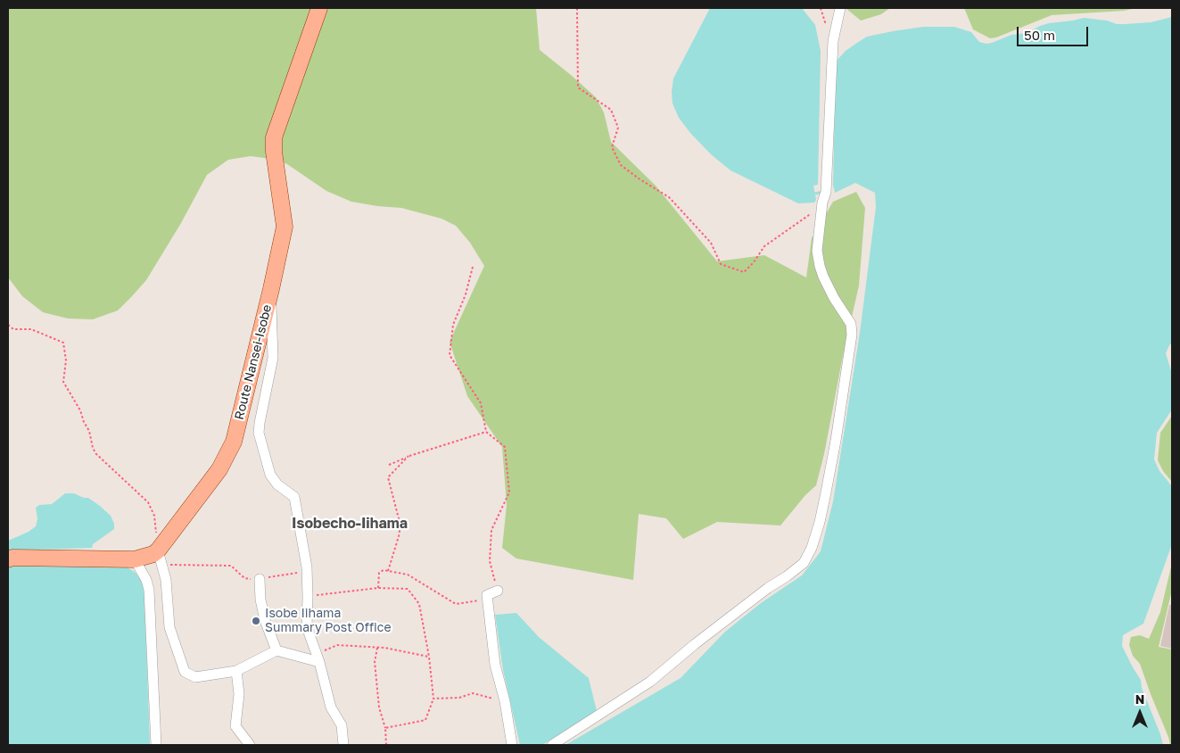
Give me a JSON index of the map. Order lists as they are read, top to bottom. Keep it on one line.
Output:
{"streets":{"main road":["Route Nansei-Isobe"]},"districts":["Isobecho-Iihama"],"places":["Isobe Iihama Summary Post Office"],"scale_bar":"50 m","north":"top"}
